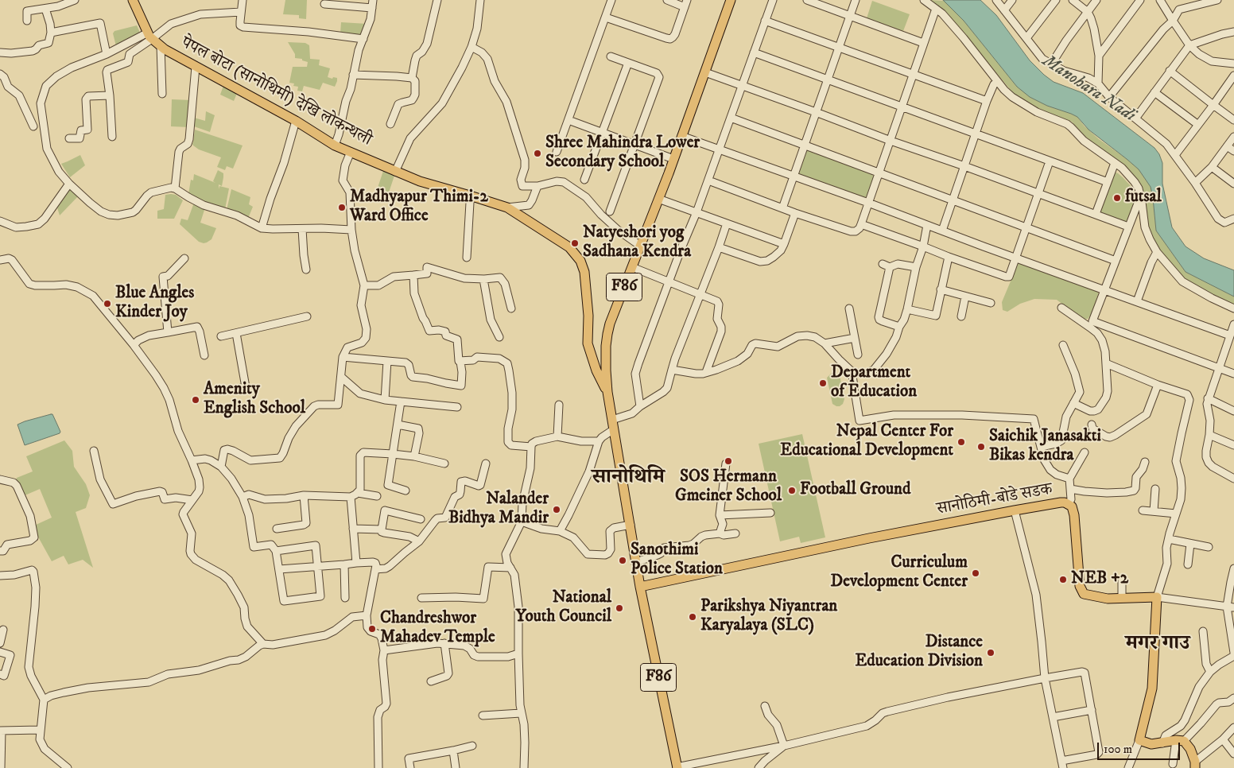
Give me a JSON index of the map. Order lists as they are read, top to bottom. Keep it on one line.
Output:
{"streets":{"main road":["पेपल बोटा (सानोथिमी) देखि लोकन्थली","F86","सानोठिमी-बोडे सडक"]},"crossings":[["पेपल बोटा (सानोथिमी) देखि लोकन्थली","F86"],["F86","सानोठिमी-बोडे सडक"]],"districts":["सानोथिमि","मगर गाउ"],"water":["Manohara Nadi"],"places":["Shree Mahindra Lower Secondary School","futsal","Madhyapur Thimi-2 Ward Office","Natyeshori yog Sadhana Kendra","Blue Angles Kinder Joy","Department of Education","Amenity English School","Nepal Center For Educational Development","Saichik Janasakti Bikas kendra","SOS Hermann Gmeiner School","Football Ground","Nalander Bidhya Mandir","Sanothimi Police Station","Curriculum Development Center","NEB +2","National Youth Council","Parikshya Niyantran Karyalaya (SLC)","Chandreshwor Mahadev Temple","Distance Education Division"],"scale_bar":"100 m"}
